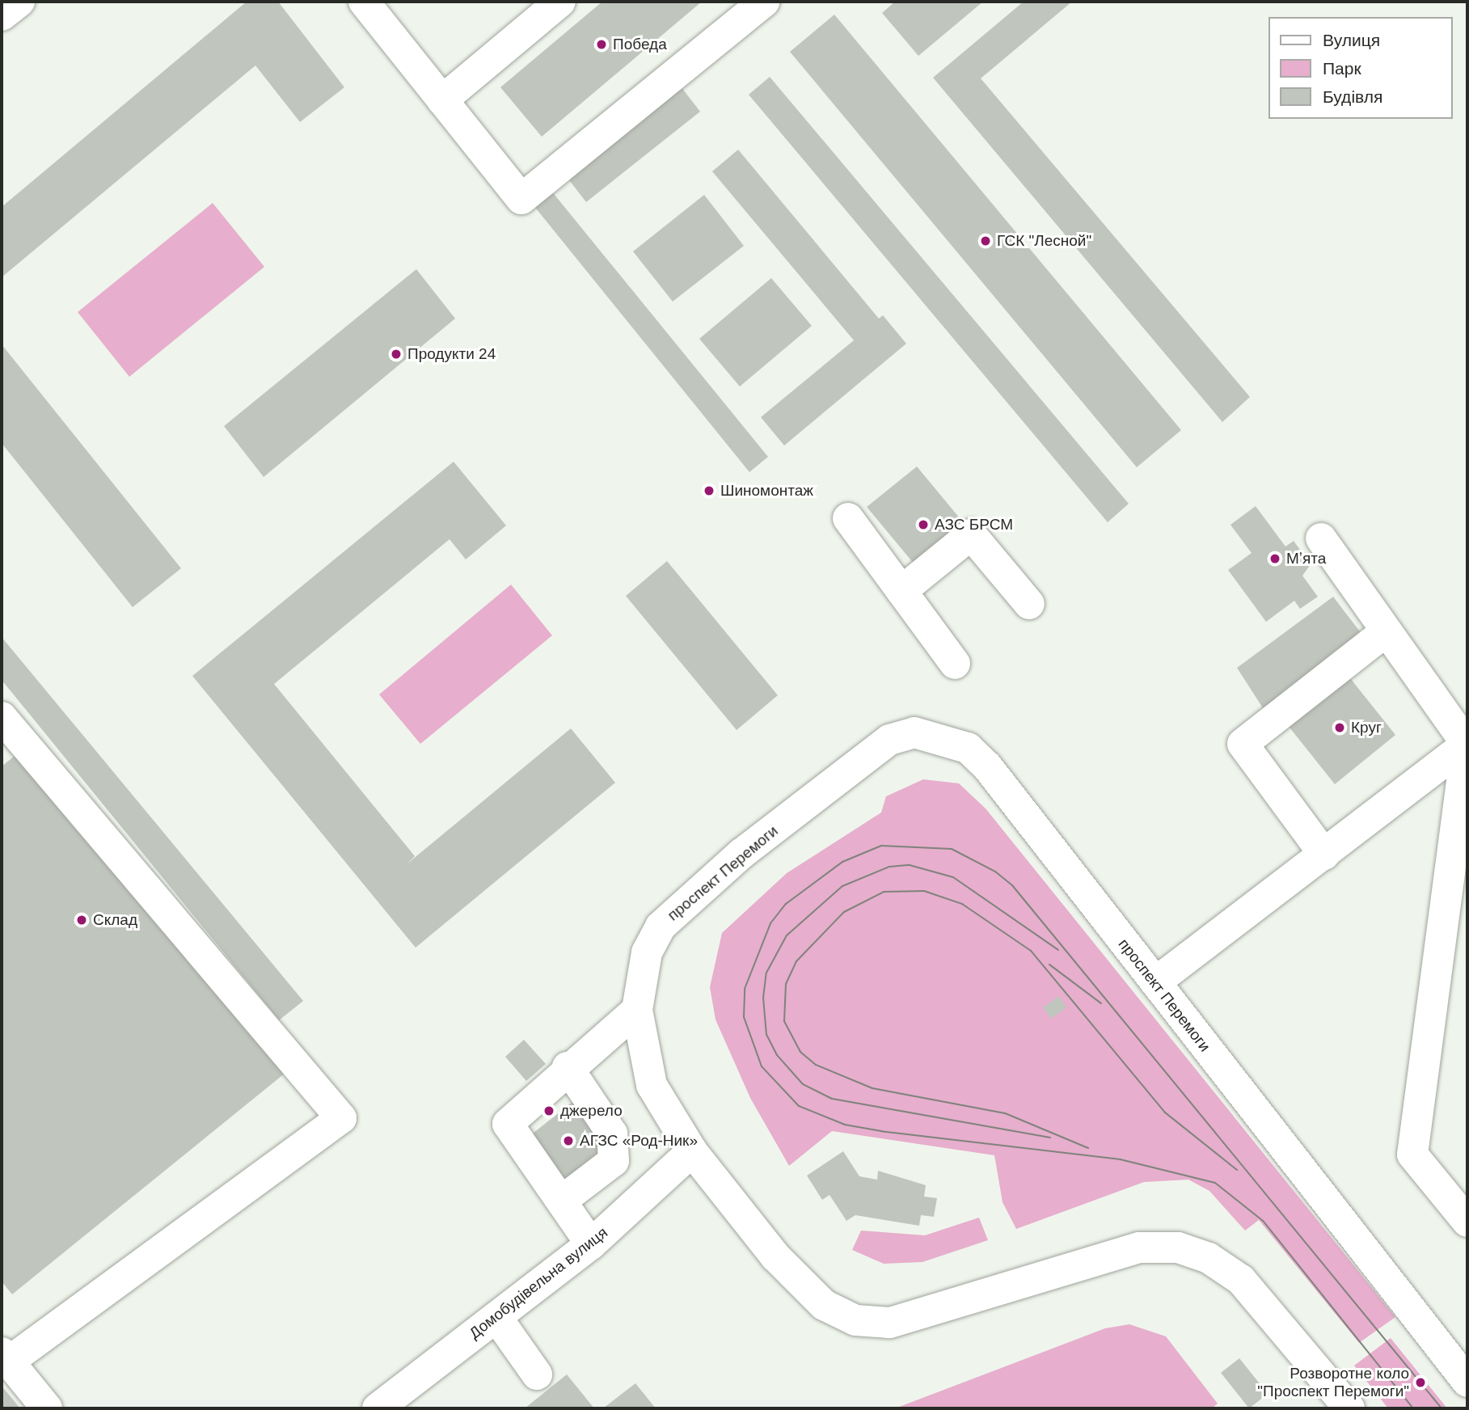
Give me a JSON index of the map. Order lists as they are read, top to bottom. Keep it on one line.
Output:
{"streets":{"main road":["проспект Перемоги","Домобудівельна вулиця"]},"crossings":[["проспект Перемоги","Домобудівельна вулиця"]],"places":["Победа","ГСК \"Лесной\"","Продукти 24","Шиномонтаж","АЗС БРСМ","Мʼята","Круг","Склад","джерело","АГЗС «Род-Ник»","Розворотне коло \"Проспект Перемоги\""],"legend":["Вулиця","Парк","Будівля"]}
